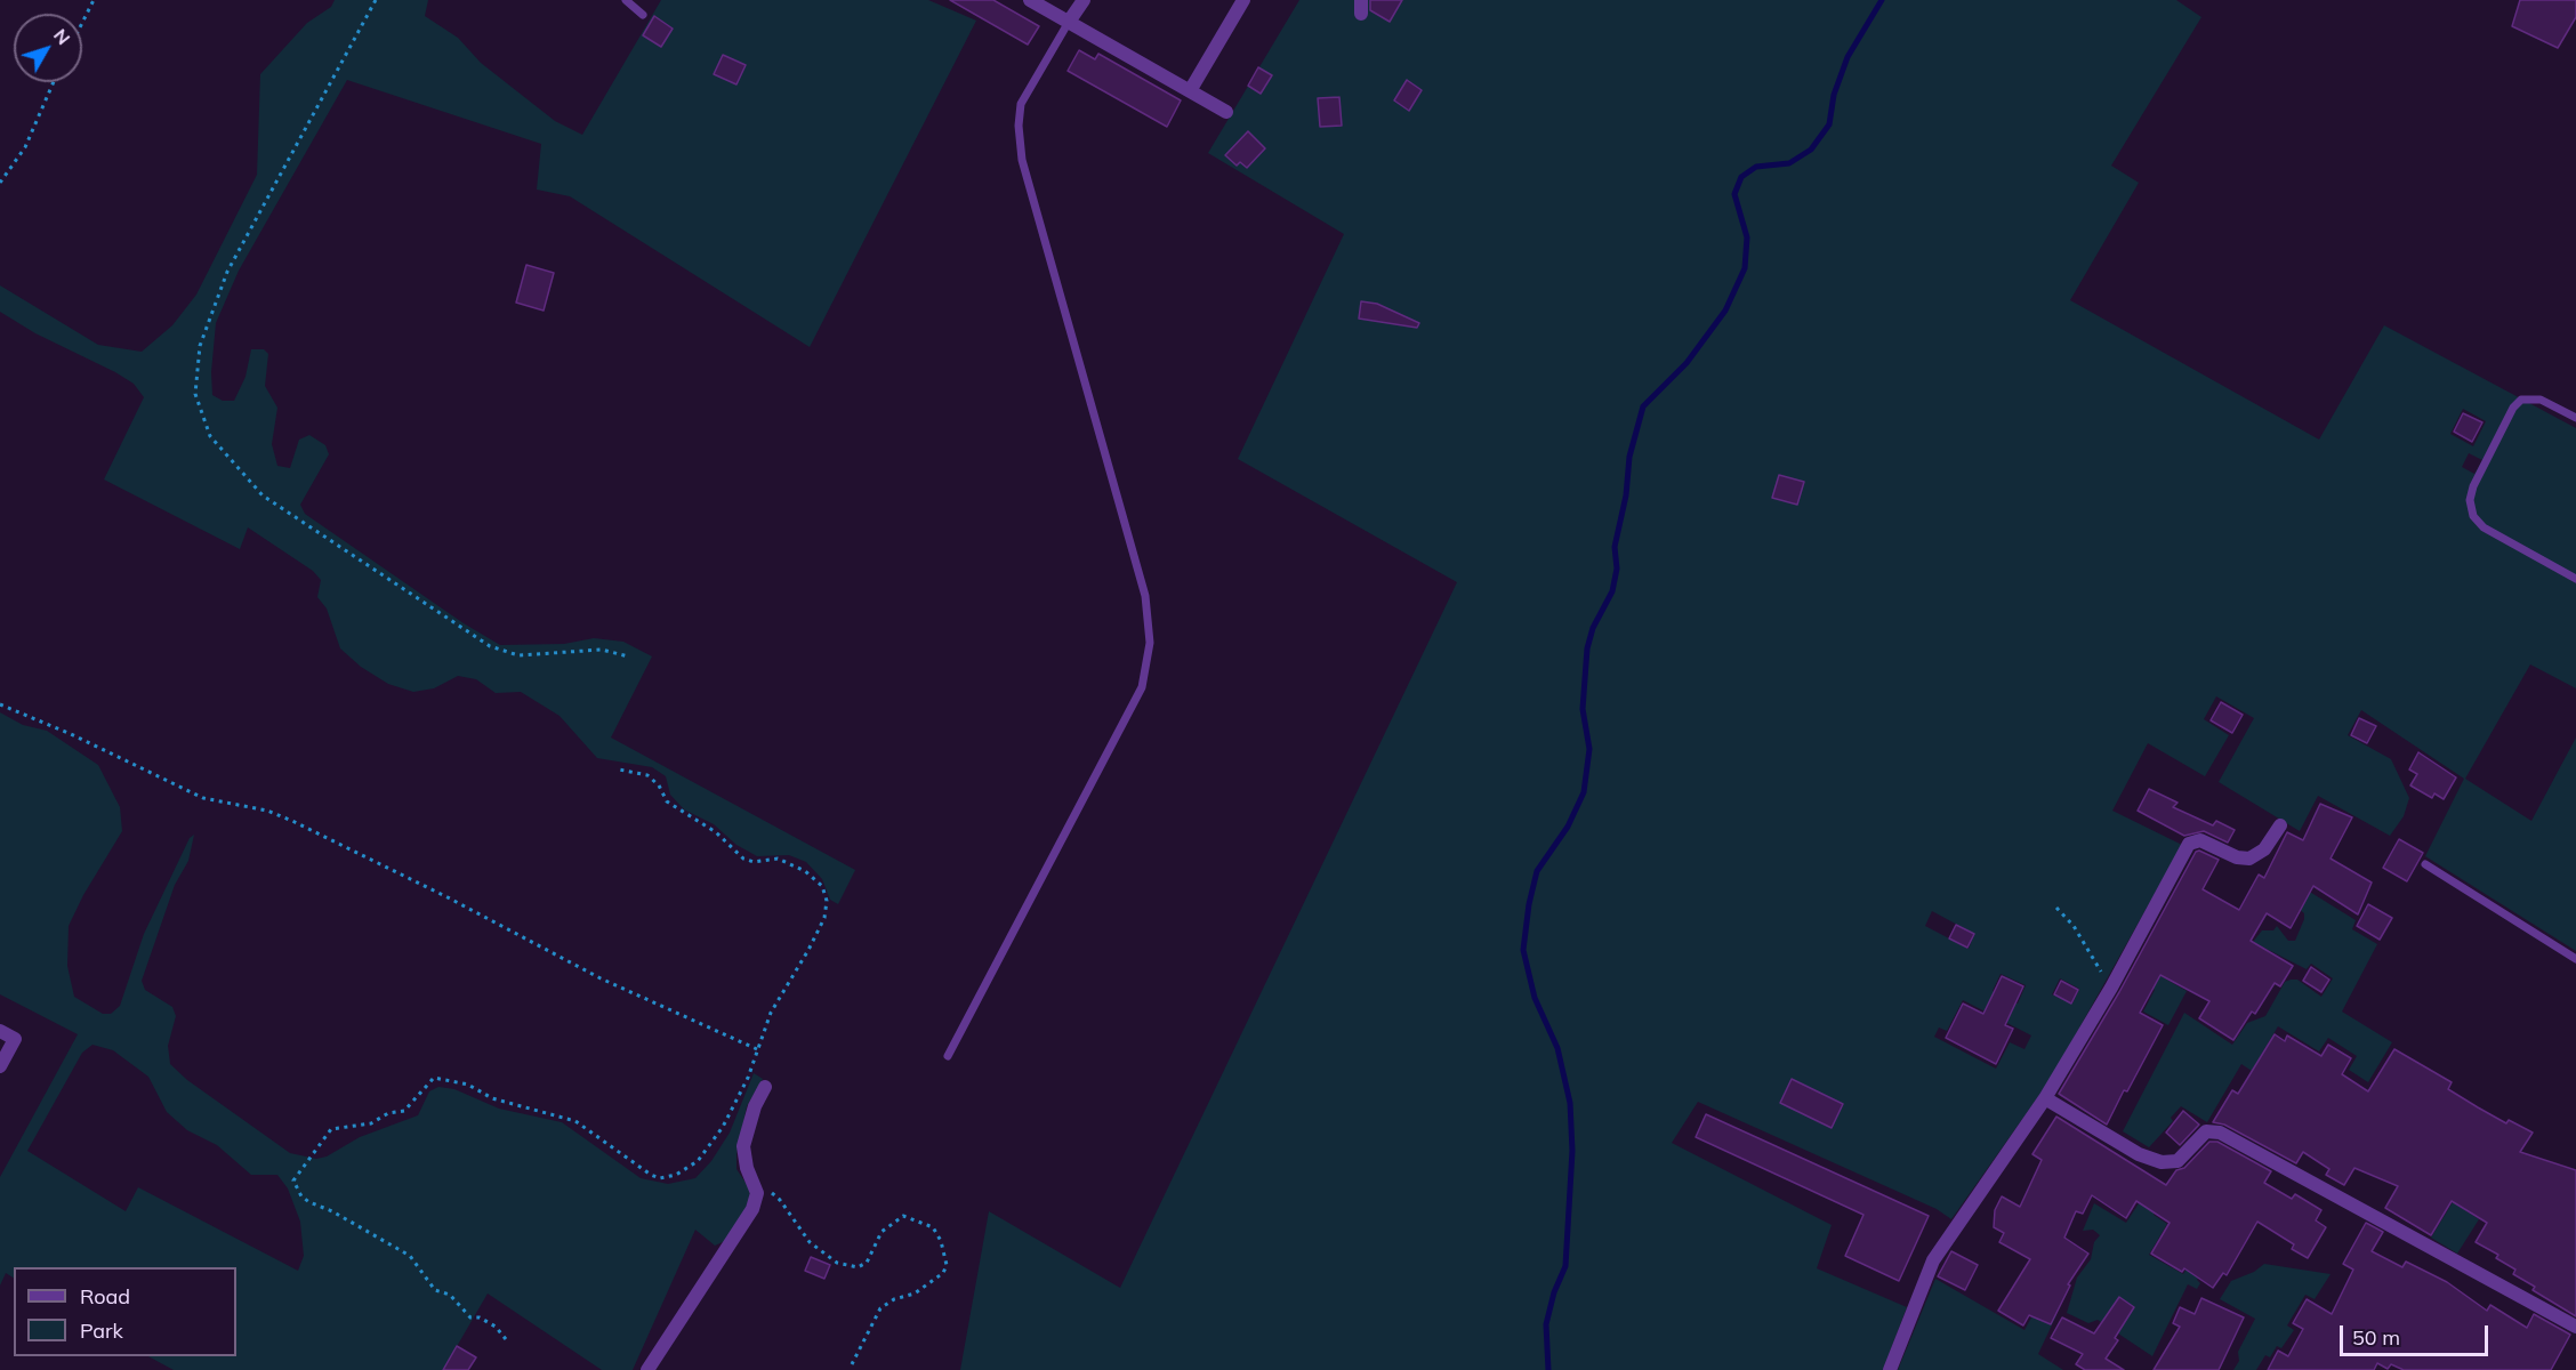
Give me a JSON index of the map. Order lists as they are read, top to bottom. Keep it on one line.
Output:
{"legend":["Road","Park"],"scale_bar":"50 m","north":"top right"}
